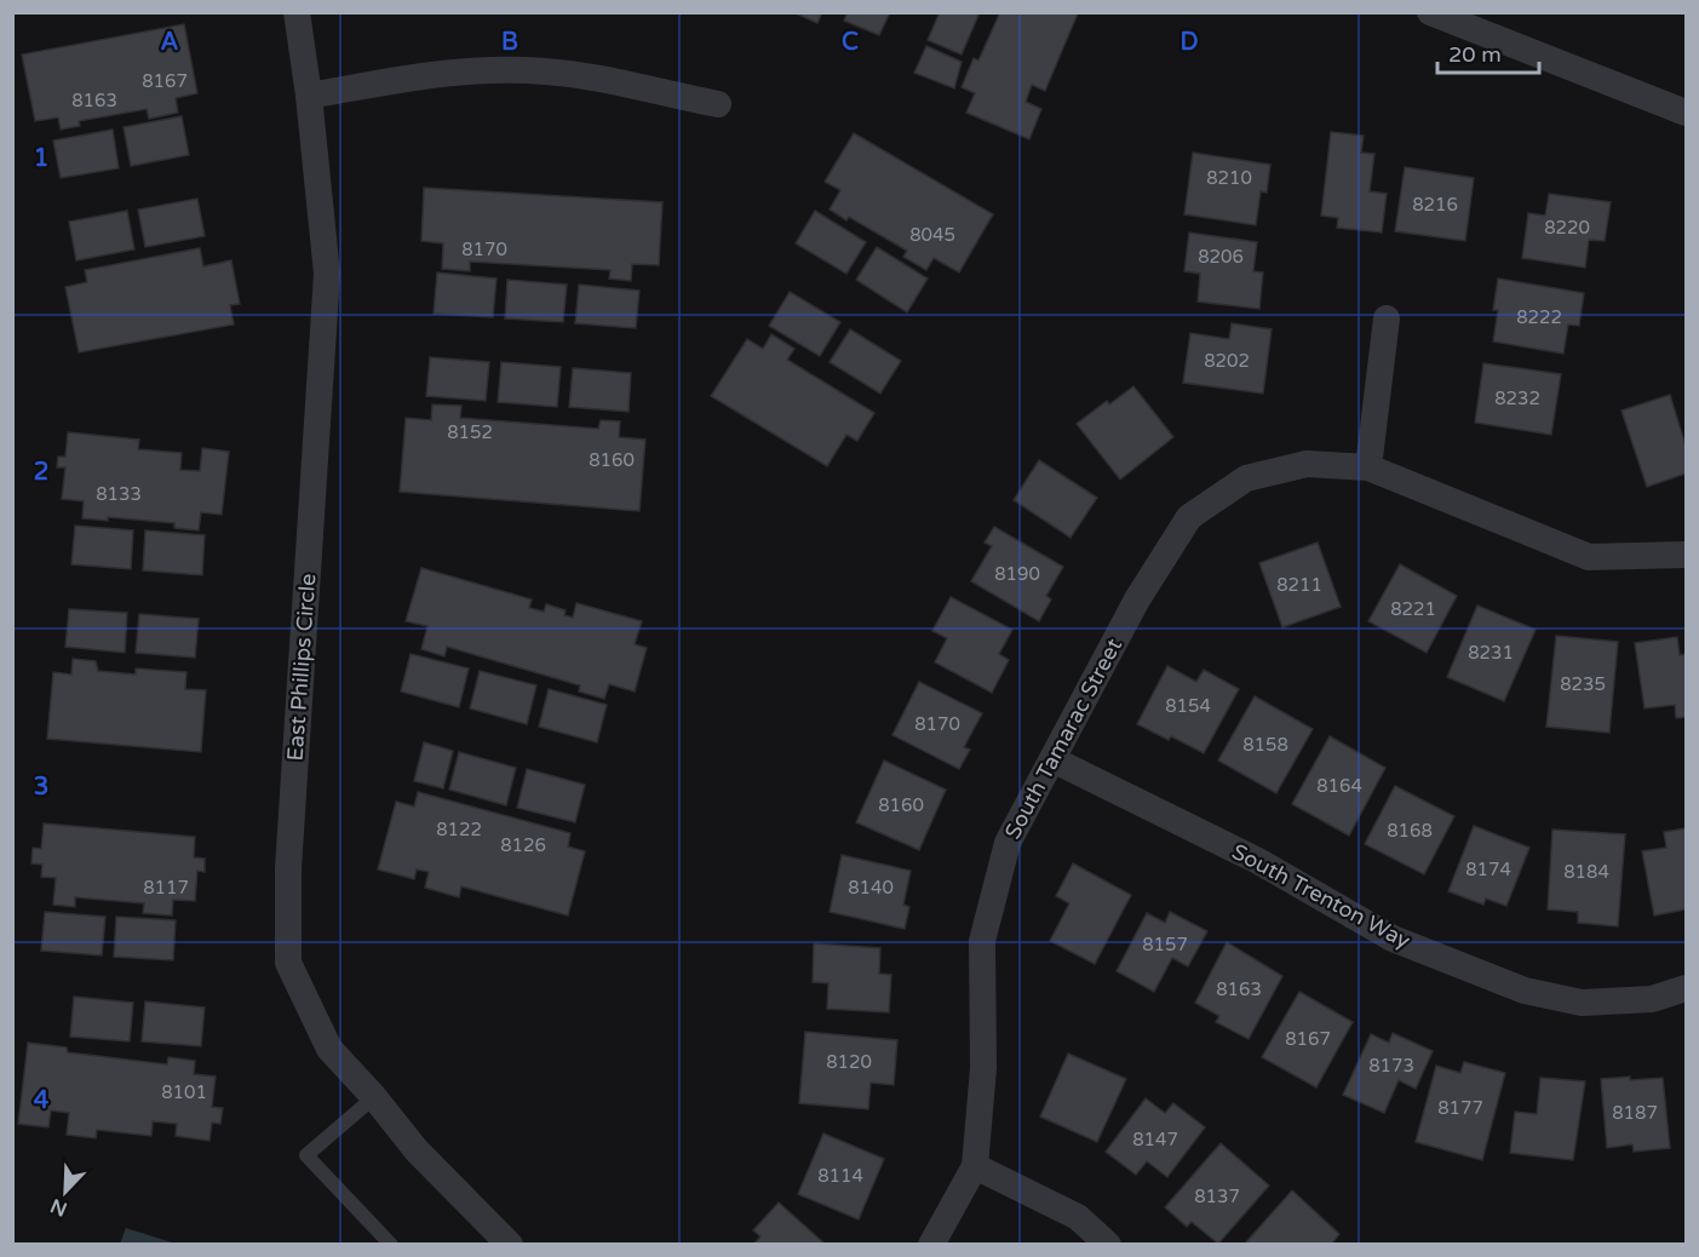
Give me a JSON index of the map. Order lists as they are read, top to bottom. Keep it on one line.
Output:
{"streets":{"street":["East Phillips Circle","South Tamarac Street","South Trenton Way"]},"crossings":[["South Tamarac Street","South Trenton Way"]],"house_numbers":["8167","8163","8210","8216","8220","8045","8170","8206","8222","8202","8232","8152","8160","8133","8190","8211","8221","8231","8235","8154","8170","8158","8164","8160","8122","8168","8126","8174","8184","8117","8140","8157","8163","8167","8120","8173","8101","8177","8187","8147","8114","8137"],"scale_bar":"20 m","north":"bottom left","grid":{"columns":["A","B","C","D"],"rows":["1","2","3","4"]}}
